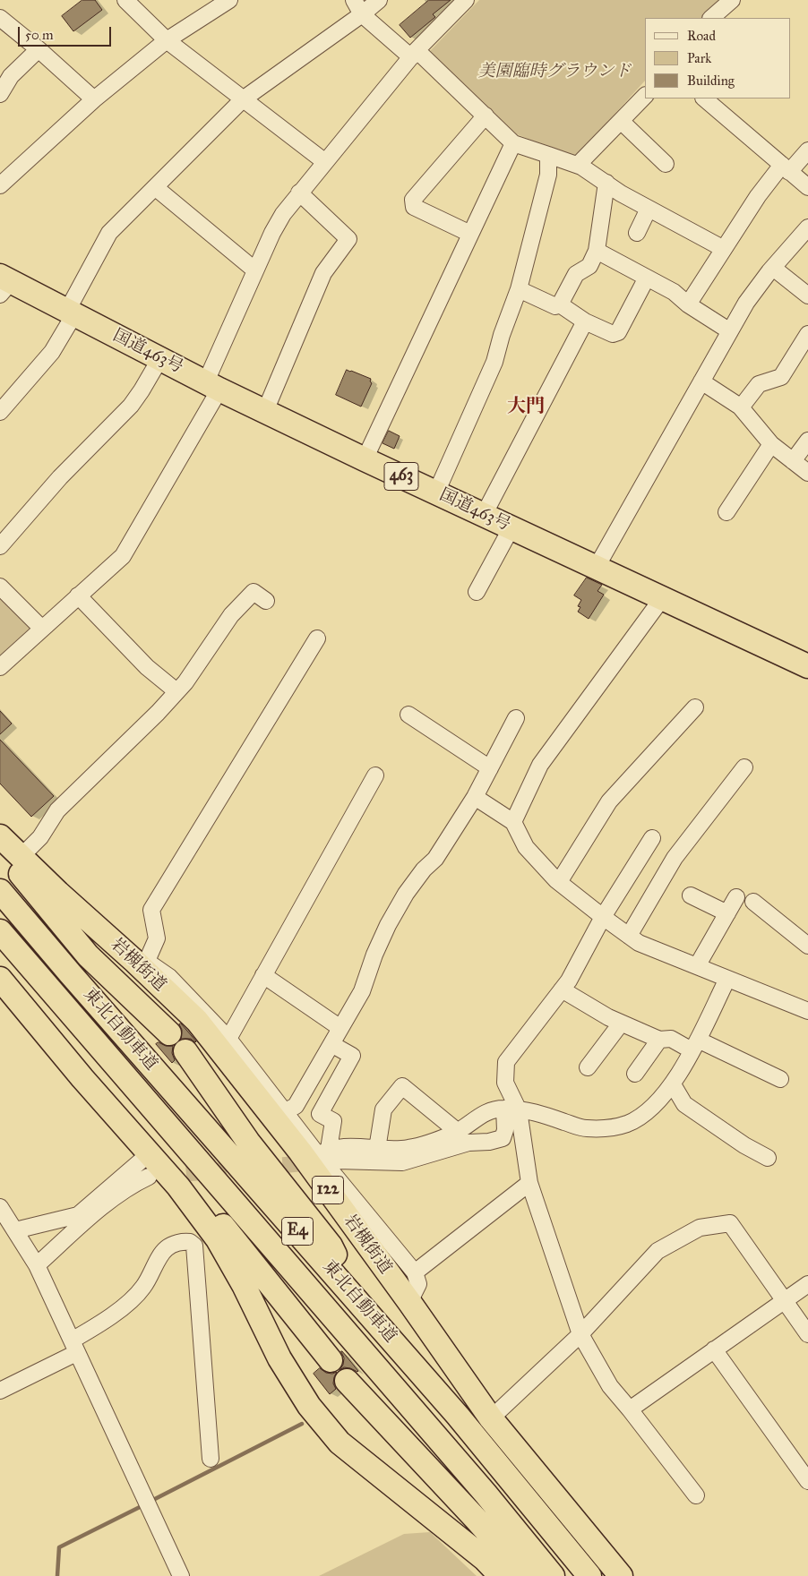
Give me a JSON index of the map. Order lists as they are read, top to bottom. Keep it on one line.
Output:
{"streets":{"highway":["国道463号","463","岩槻街道","東北自動車道","122","E4"]},"districts":["大門"],"parks":["美園臨時グラウンド"],"legend":["Road","Park","Building"],"scale_bar":"50 m"}
